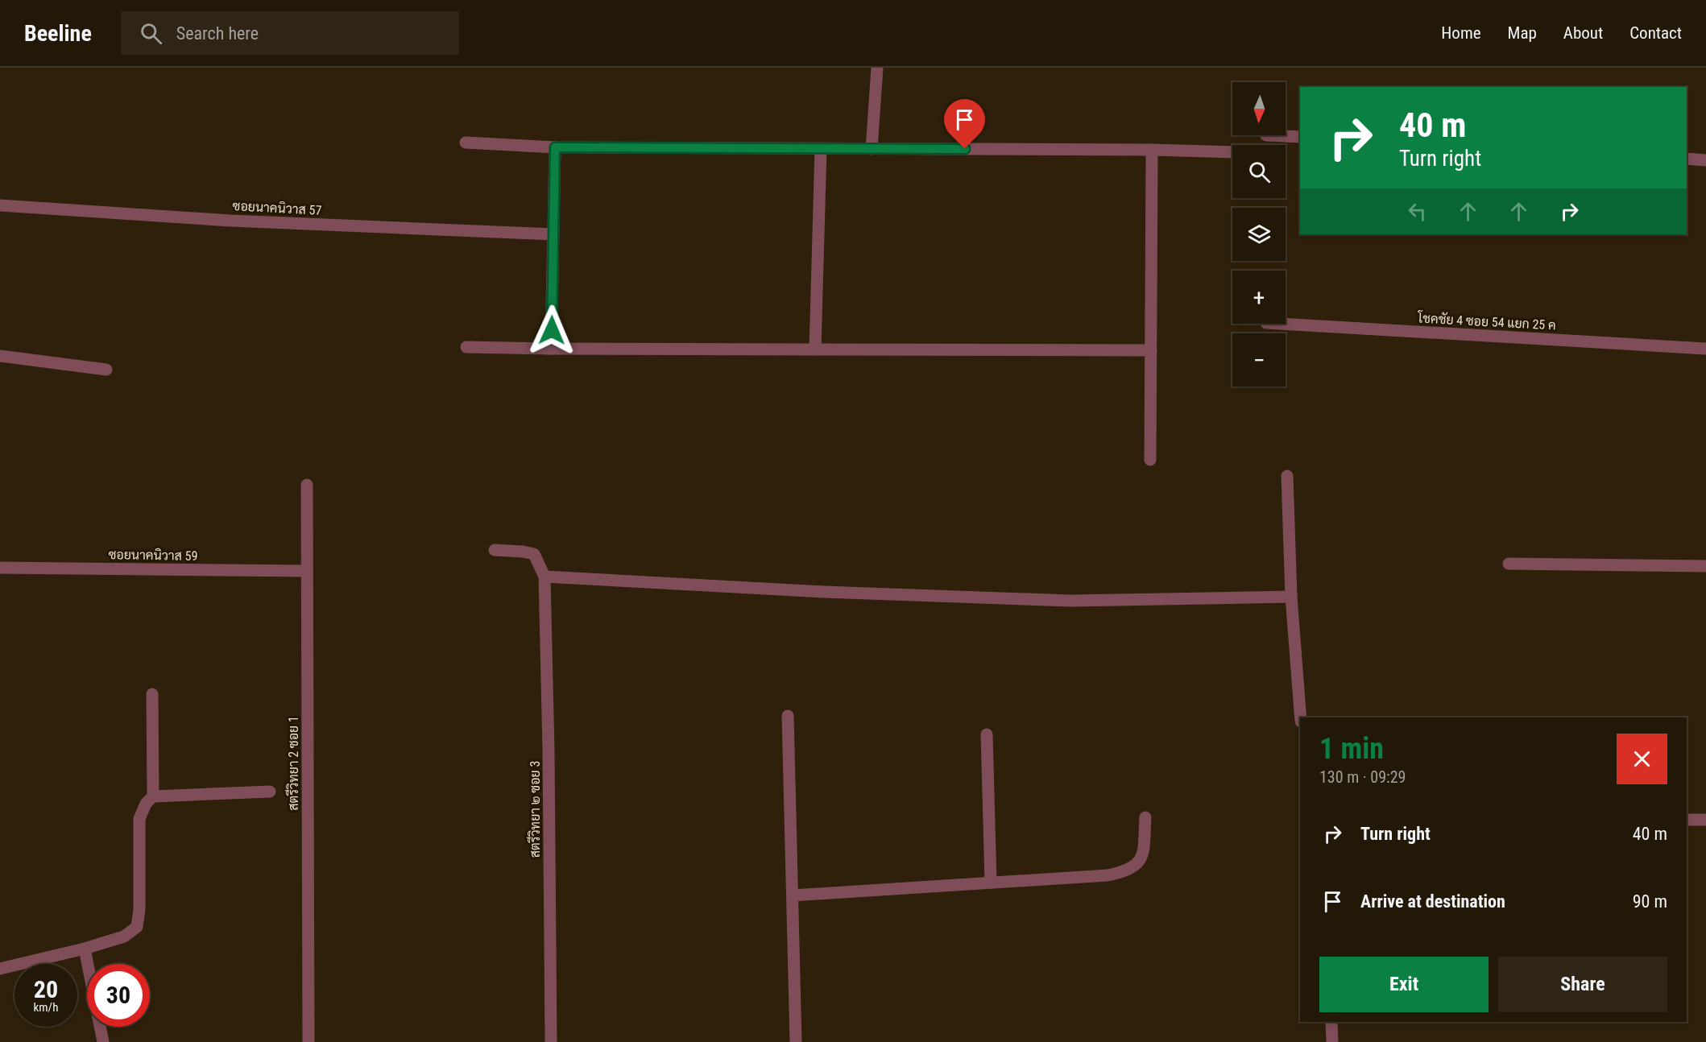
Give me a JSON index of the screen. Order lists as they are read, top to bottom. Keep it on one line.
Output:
{"streets":{"street":["ซอยนาคนิวาส 57","โชคชัย 4 ซอย 54 แยก 25 ค","ซอยนาคนิวาส 59","สตรีวิทยา 2 ซอย 1","สตรีวิทยา ๒ ซอย 3"]},"crossings":[["ซอยนาคนิวาส 59","สตรีวิทยา 2 ซอย 1"]],"north":"bottom","page":{"header":"Beeline","search":"Search here","nav":["Home","Map","About","Contact"],"map_buttons":["+","−"],"turn":["40 m","Turn right"],"heading":["1 min","130 m · 09:29"],"list":[{"name":"Turn right","value":"40 m"},{"name":"Arrive at destination","value":"90 m"}],"buttons":["Exit","Share"],"speed":"20 km/h","limit":"30"}}
